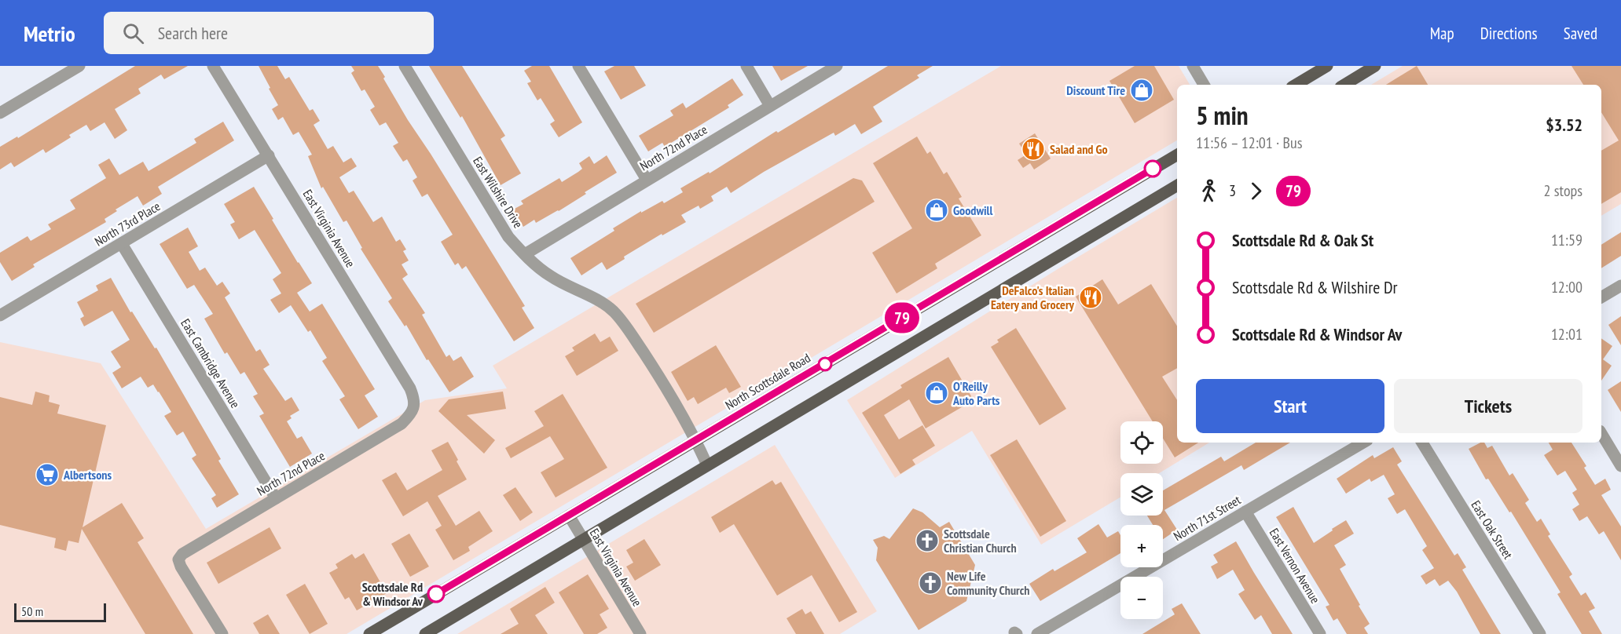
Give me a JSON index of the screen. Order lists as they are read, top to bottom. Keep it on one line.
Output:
{"streets":{"main road":["North Scottsdale Road"],"street":["North 72nd Place","East Wilshire Drive","North 73rd Place","East Virginia Avenue","East Cambridge Avenue","North 71st Street","East Oak Street","East Vernon Avenue"]},"crossings":[["North 72nd Place","East Wilshire Drive"],["North 72nd Place","East Virginia Avenue"],["North 72nd Place","East Cambridge Avenue"],["East Wilshire Drive","North Scottsdale Road"],["North 73rd Place","East Virginia Avenue"],["North 73rd Place","East Cambridge Avenue"],["East Virginia Avenue","North Scottsdale Road"],["North 71st Street","East Vernon Avenue"]],"places":{"shop":["Discount Tire","Goodwill","O'Reilly Auto Parts"],"restaurant":["Salad and Go","DeFalco's Italian Eatery and Grocery"],"supermarket":["Albertsons"],"church":["Scottsdale Christian Church","New Life Community Church"],"other":["Scottsdale Rd & Windsor Av"]},"lines":["bus line 79"],"scale_bar":"50 m","page":{"header":"Metrio","search":"Search here","nav":["Map","Directions","Saved"],"on_map":"79","heading":["5 min","11:56 – 12:01 · Bus","$3.52"],"legs":["3","79","2 stops"],"list":[{"name":"Scottsdale Rd & Oak St","value":"11:59"},{"name":"Scottsdale Rd & Wilshire Dr","value":"12:00"},{"name":"Scottsdale Rd & Windsor Av","value":"12:01"}],"buttons":["Start","Tickets"],"map_buttons":["+","−"],"scale":"50 m"}}
